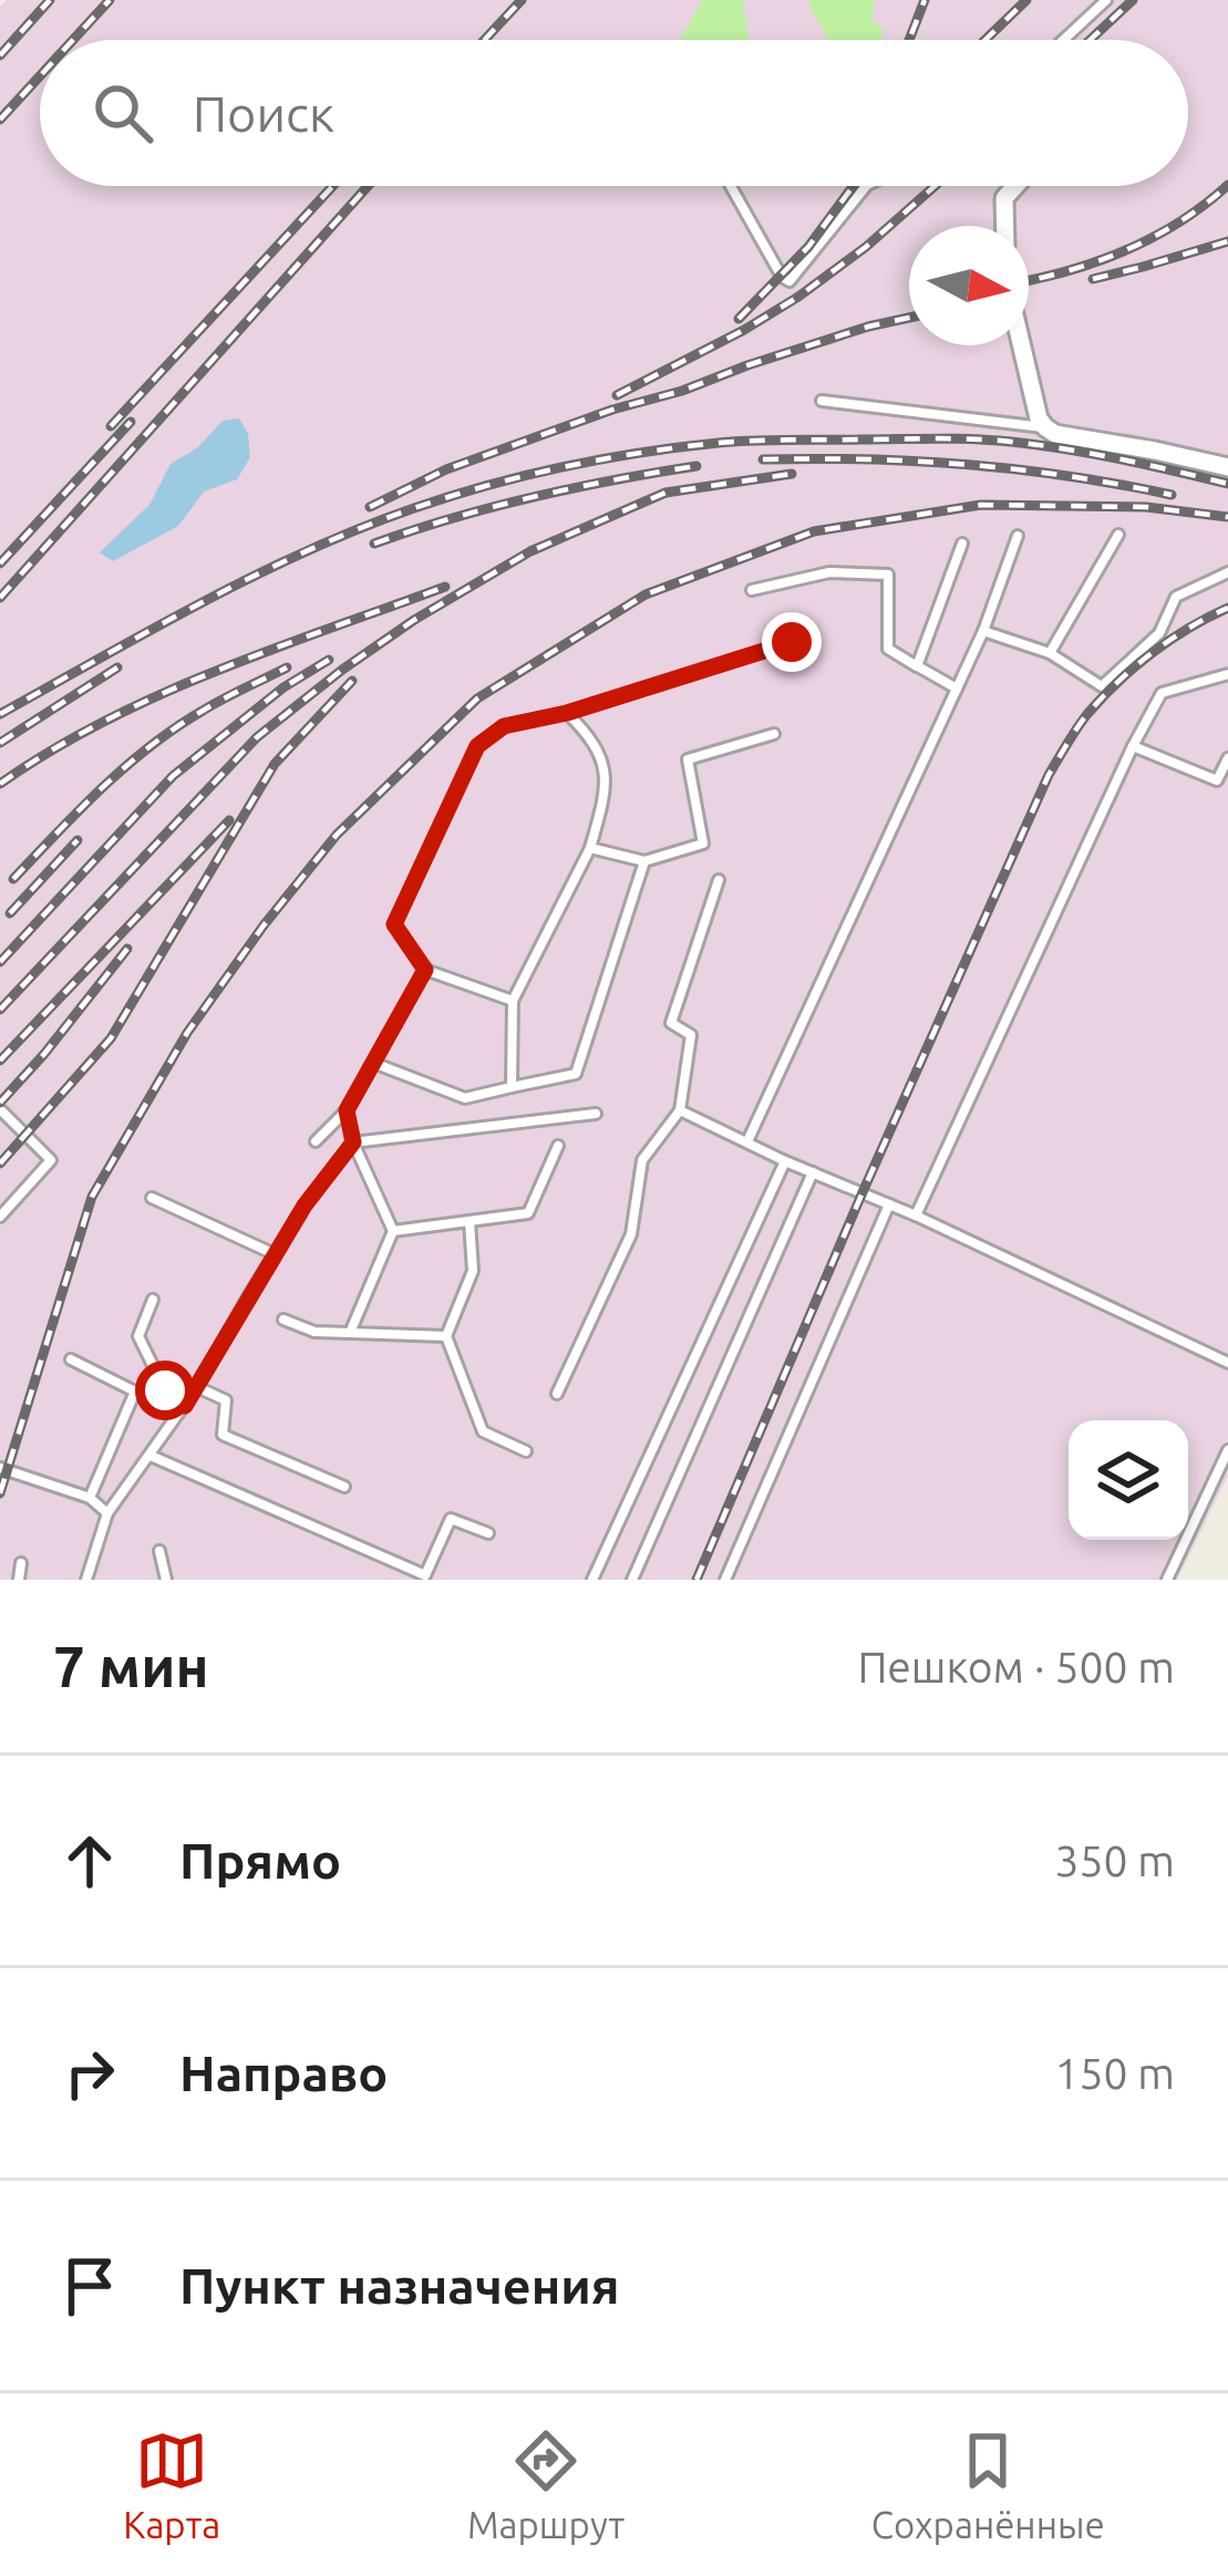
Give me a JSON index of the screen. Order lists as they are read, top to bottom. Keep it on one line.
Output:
{"north":"right","page":{"search":"Поиск","heading":["7 мин","Пешком · 500 m"],"list":[["Прямо","350 m"],["Направо","150 m"],"Пункт назначения"],"nav":["Карта","Маршрут","Сохранённые"]}}
